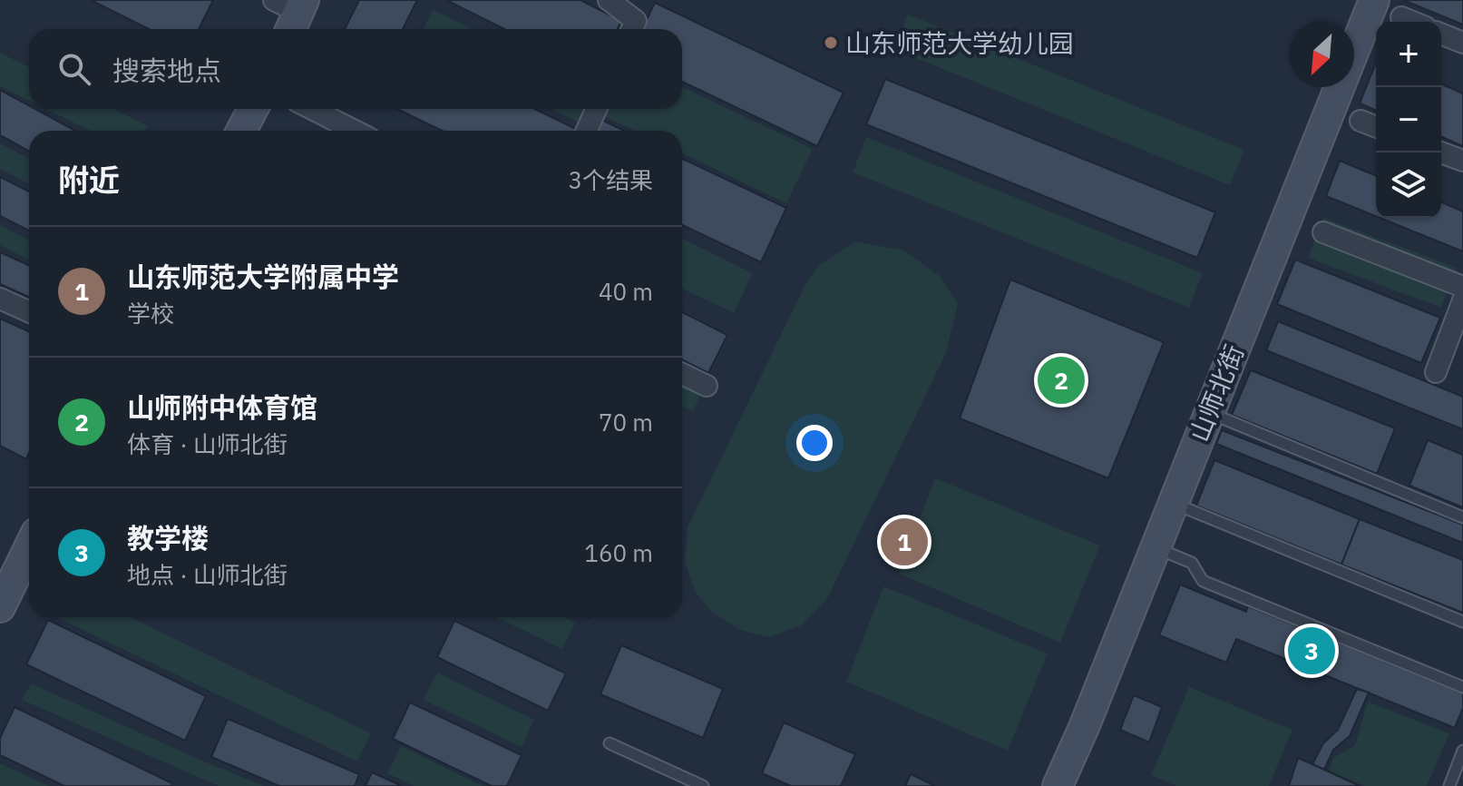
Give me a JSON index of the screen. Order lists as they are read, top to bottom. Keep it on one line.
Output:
{"streets":{"street":["山师北街"]},"places":["山东师范大学幼儿园"],"north":"bottom left","page":{"map_buttons":["+","−"],"search":"搜索地点","heading":["附近","3个结果"],"list":[{"mark":"1","name":"山东师范大学附属中学","note":"学校","value":"40 m"},{"mark":"2","name":"山师附中体育馆","note":"体育 · 山师北街","value":"70 m"},{"mark":"3","name":"教学楼","note":"地点 · 山师北街","value":"160 m"}],"pins":["2","1","3"]}}
